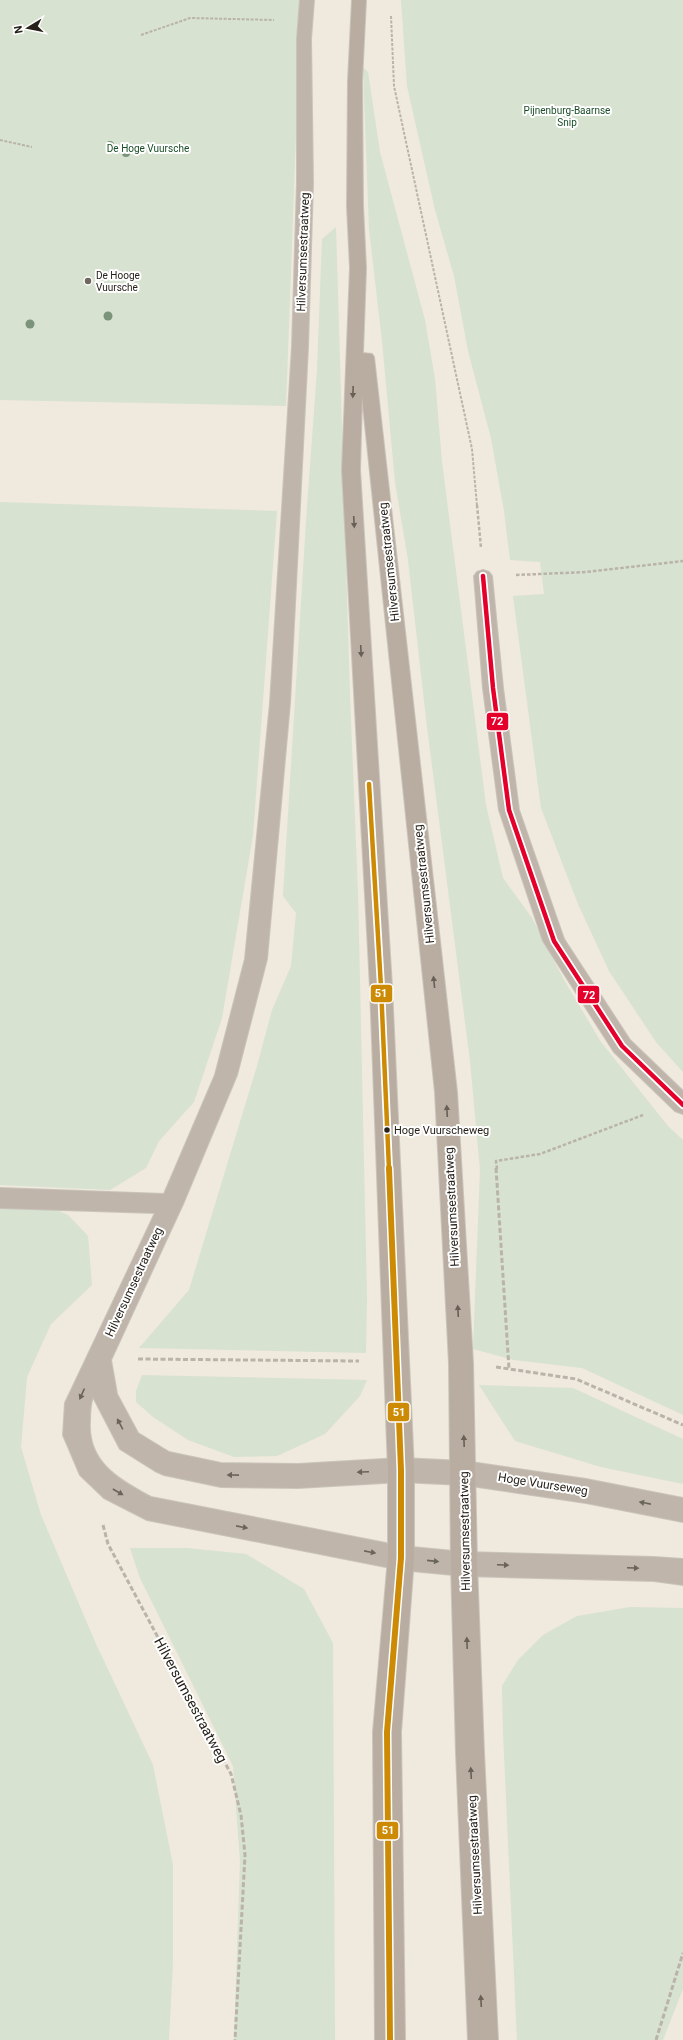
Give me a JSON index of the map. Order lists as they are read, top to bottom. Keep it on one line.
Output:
{"streets":{"main road":["Hilversumsestraatweg"],"street":["Hoge Vuurseweg"]},"crossings":[["Hilversumsestraatweg","Hoge Vuurseweg"]],"parks":["Pijnenburg-Baarnse Snip","De Hoge Vuursche"],"places":["De Hooge Vuursche","Hoge Vuurscheweg"],"lines":["transit line 72","transit line 51"],"north":"left"}
